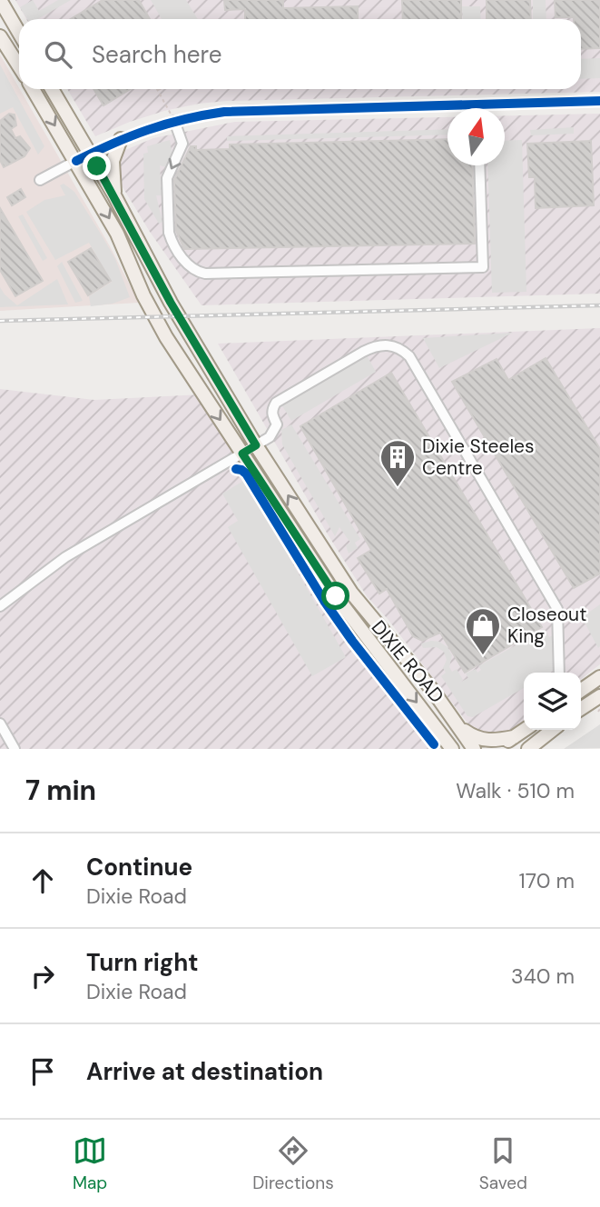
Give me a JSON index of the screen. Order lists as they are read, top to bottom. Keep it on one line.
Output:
{"streets":{"main road":["DIXIE ROAD"]},"places":{"building":["Dixie Steeles Centre"],"shop":["Closeout King"]},"north":"top","page":{"search":"Search here","heading":["7 min","Walk · 510 m"],"list":[["Continue","Dixie Road","170 m"],["Turn right","Dixie Road","340 m"],"Arrive at destination"],"nav":["Map","Directions","Saved"]}}
